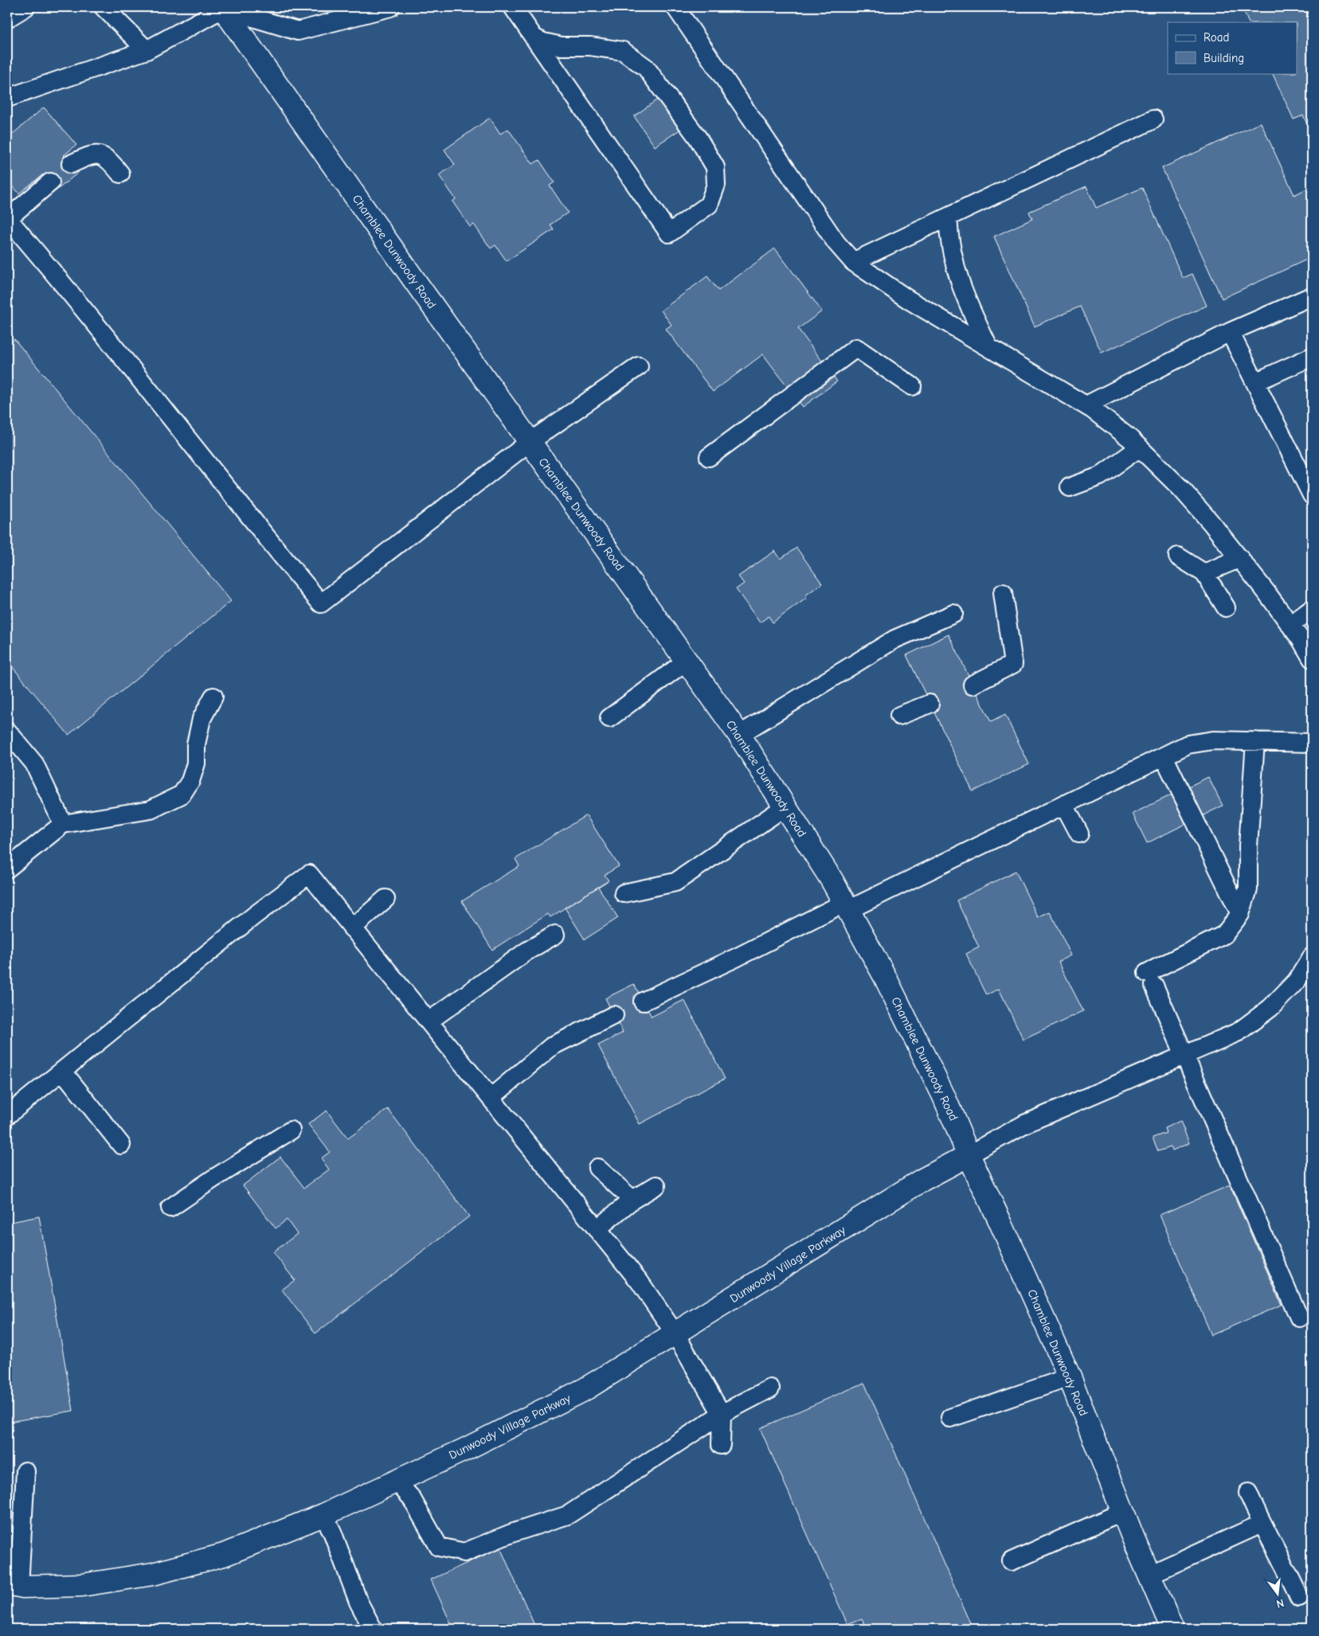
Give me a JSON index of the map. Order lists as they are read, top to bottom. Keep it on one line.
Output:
{"streets":{"street":["Chamblee Dunwoody Road","Dunwoody Village Parkway"]},"crossings":[["Chamblee Dunwoody Road","Dunwoody Village Parkway"]],"legend":["Road","Building"],"north":"bottom"}
